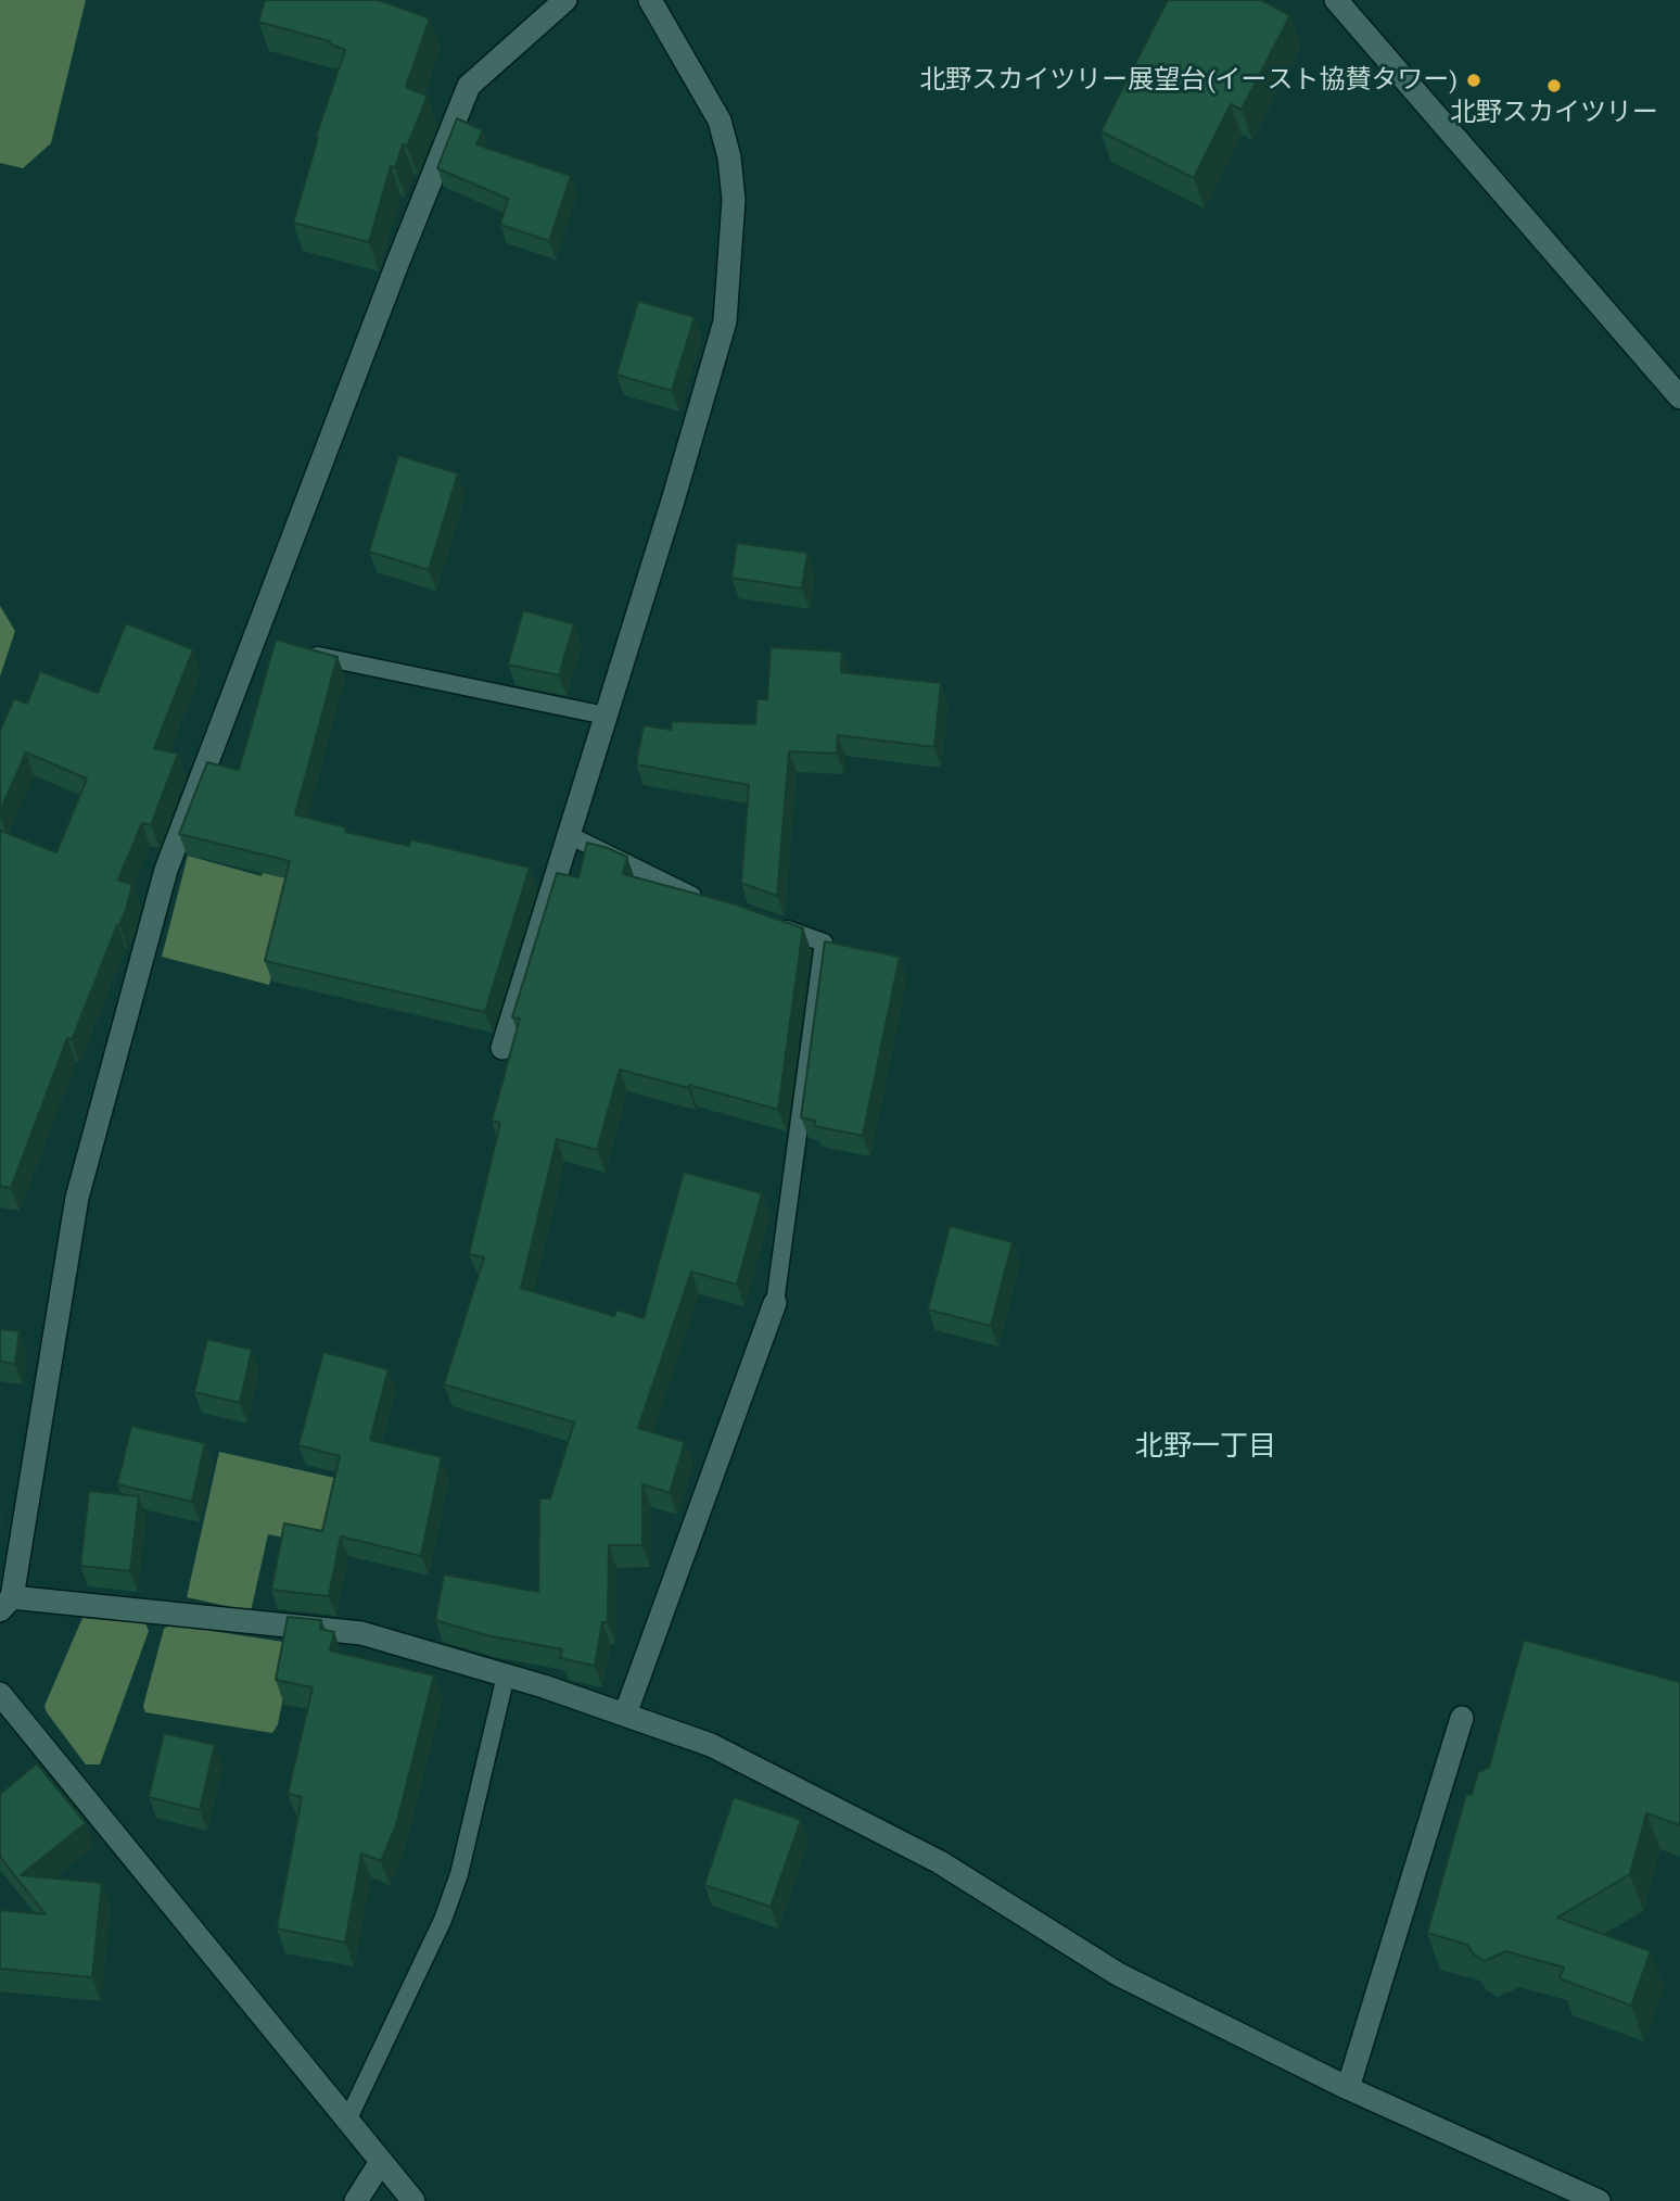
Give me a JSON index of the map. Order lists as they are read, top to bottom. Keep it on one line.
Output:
{"districts":["北野一丁目"],"places":["北野スカイツリー展望台(イースト協賛タワー)","北野スカイツリー"]}
